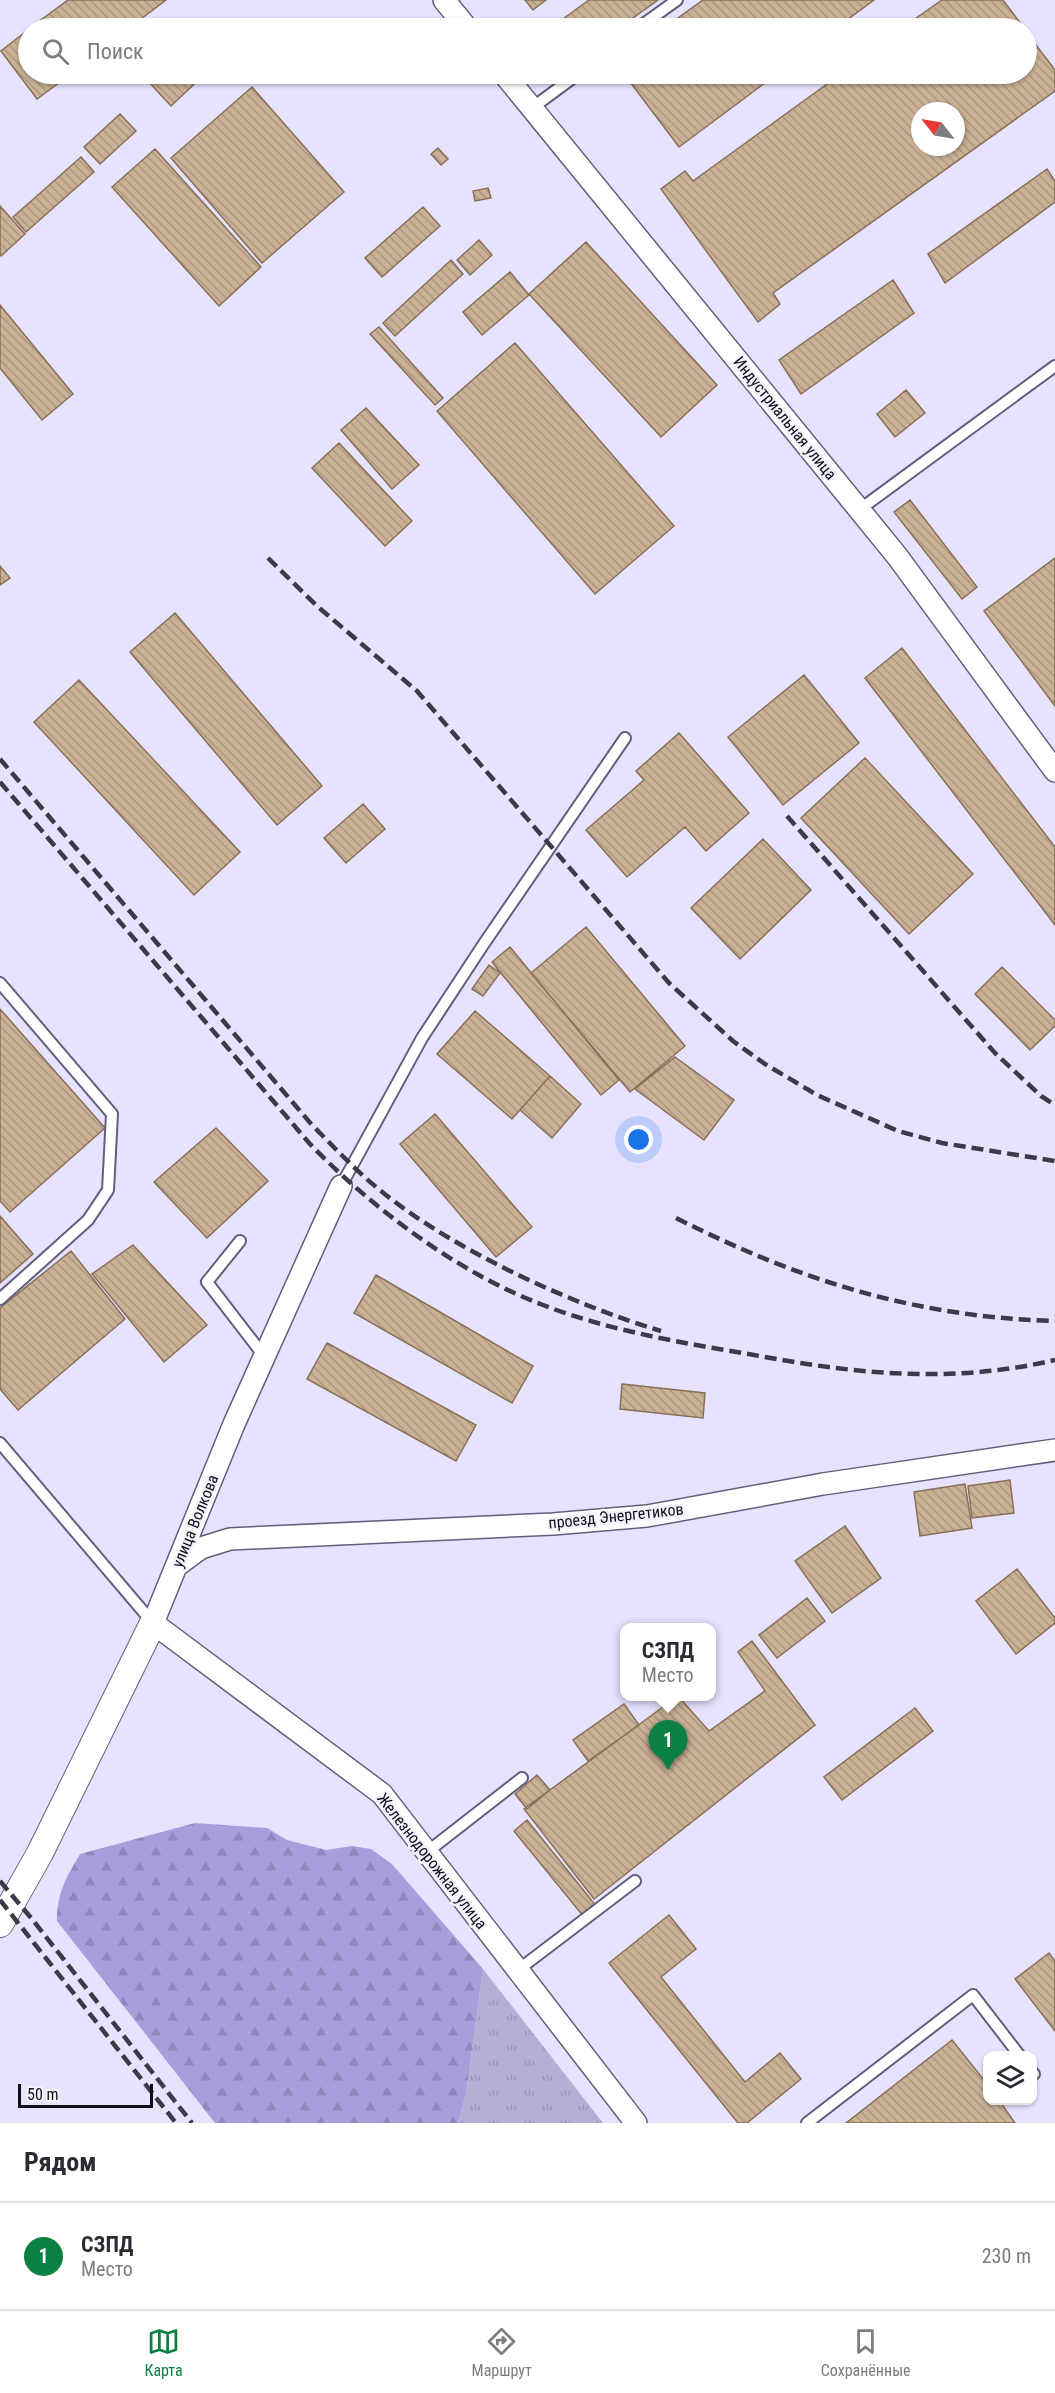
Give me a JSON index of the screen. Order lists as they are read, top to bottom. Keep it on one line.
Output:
{"streets":{"street":["Индустриальная улица","проезд Энергетиков","улица Волкова","Железнодорожная улица"]},"crossings":[["проезд Энергетиков","улица Волкова"],["улица Волкова","Железнодорожная улица"]],"scale_bar":"50 m","north":"top left","page":{"search":"Поиск","popup":["СЗПД","Место"],"pins":"1","scale":"50 m","heading":"Рядом","list":[{"mark":"1","name":"СЗПД","note":"Место","value":"230 m"}],"nav":["Карта","Маршрут","Сохранённые"]}}
